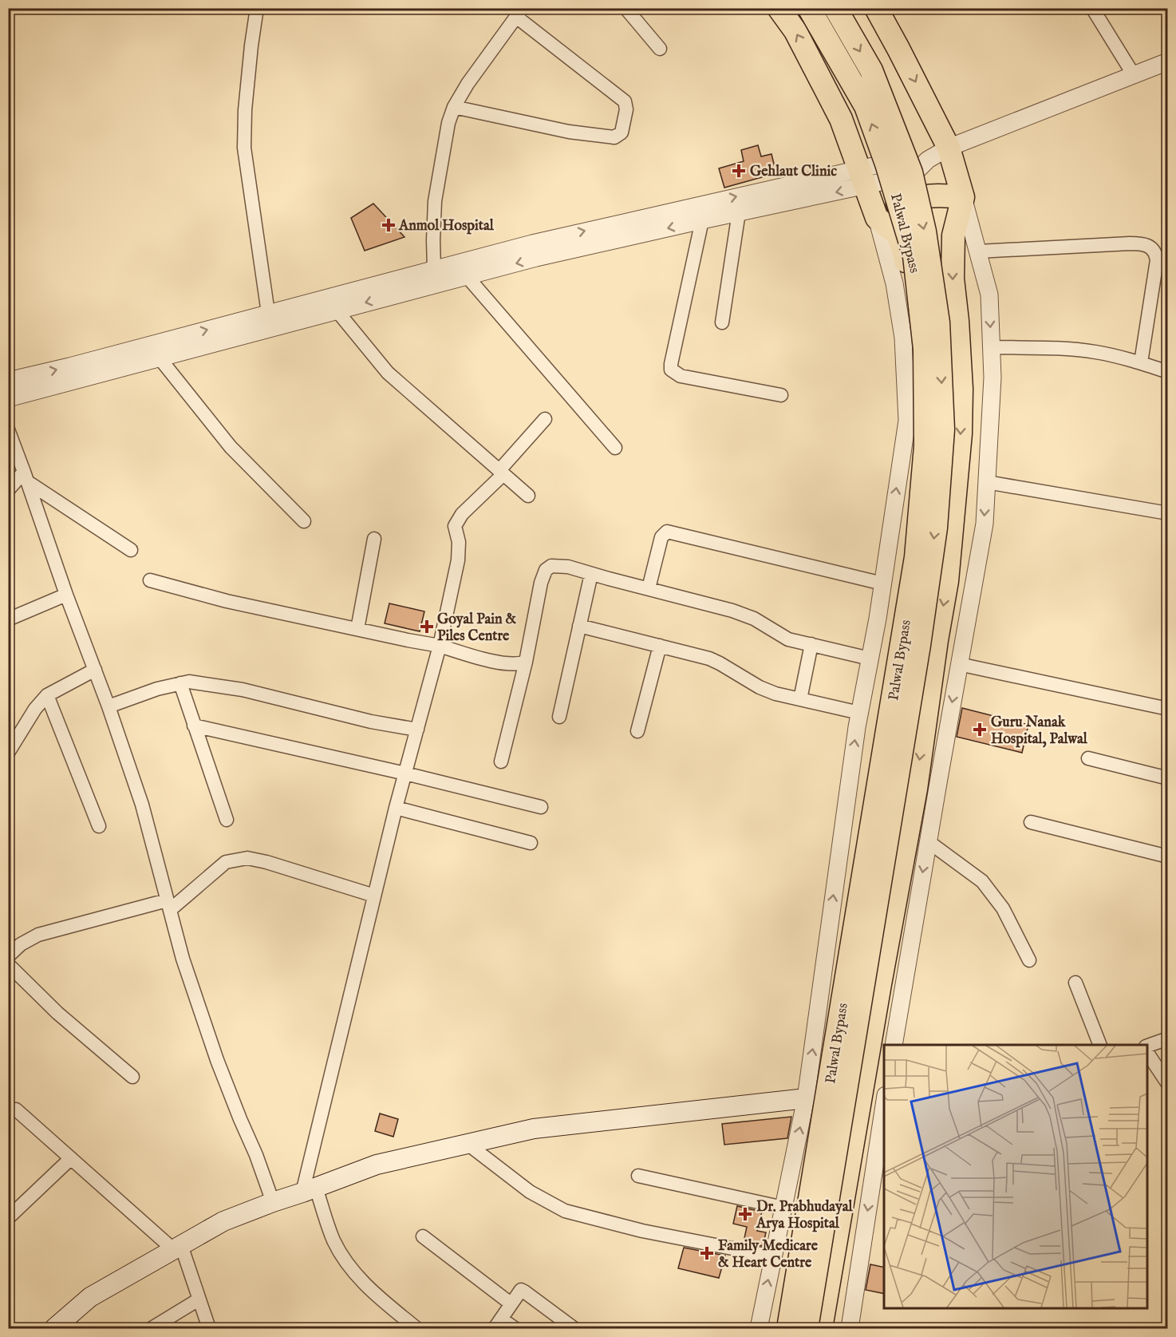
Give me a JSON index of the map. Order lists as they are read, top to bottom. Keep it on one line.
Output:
{"streets":{"highway":["Palwal Bypass"]},"places":{"health":["Gehlaut Clinic","Anmol Hospital","Goyal Pain & Piles Centre","Guru Nanak Hospital, Palwal","Dr. Prabhudayal Arya Hospital","Family Medicare & Heart Centre"]}}
